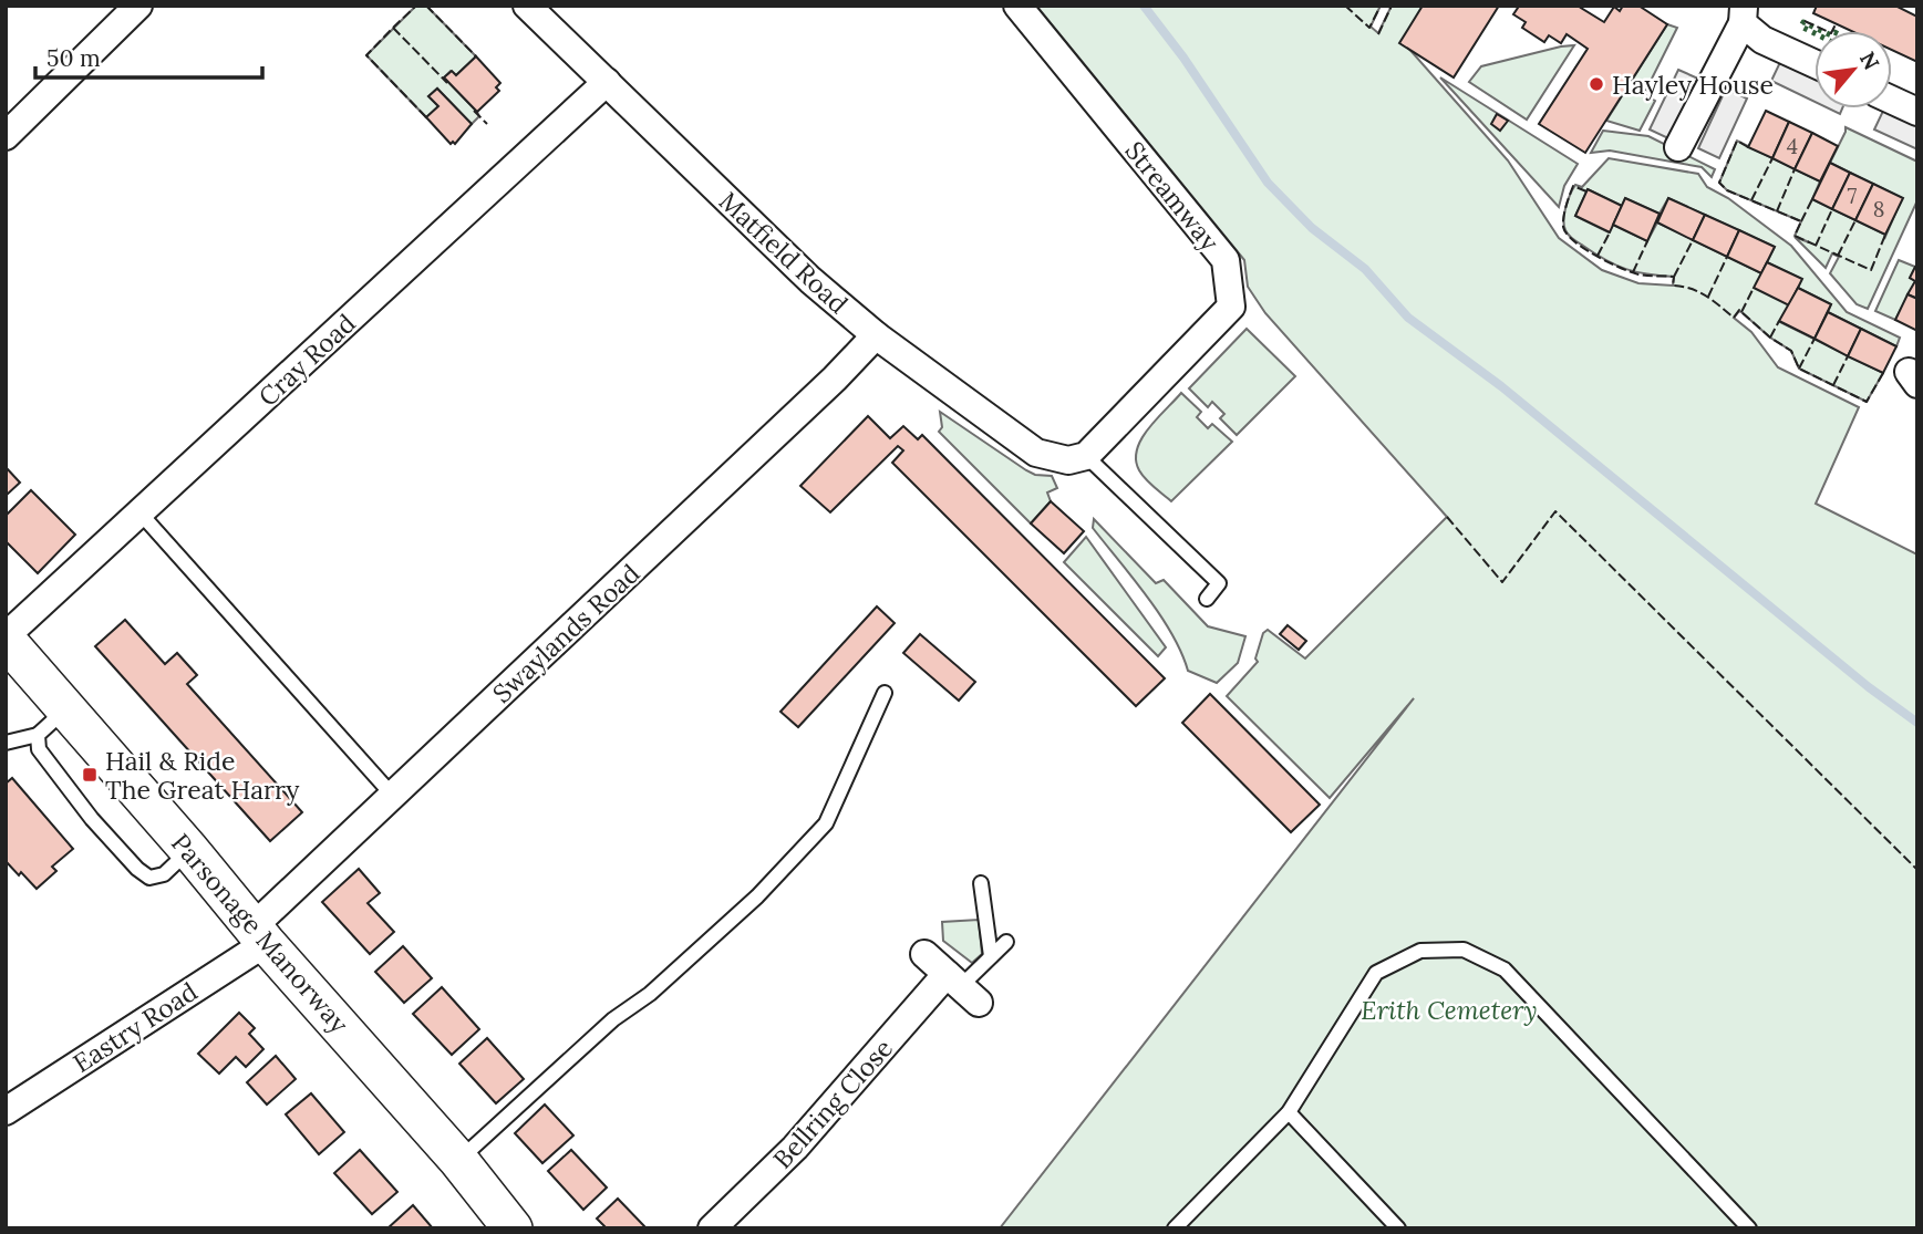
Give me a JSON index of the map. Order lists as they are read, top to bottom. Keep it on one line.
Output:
{"streets":{"street":["Streamway","Matfield Road","Cray Road","Swaylands Road","Parsonage Manorway","Eastry Road","Bellring Close"]},"crossings":[["Streamway","Matfield Road"],["Matfield Road","Cray Road"],["Matfield Road","Swaylands Road"],["Cray Road","Parsonage Manorway"],["Swaylands Road","Parsonage Manorway"],["Swaylands Road","Eastry Road"],["Parsonage Manorway","Eastry Road"]],"parks":["Erith Cemetery"],"places":{"other":["Hayley House"],"transit":["Hail & Ride The Great Harry"]},"house_numbers":["4","7","8"],"scale_bar":"50 m","north":"top right"}
